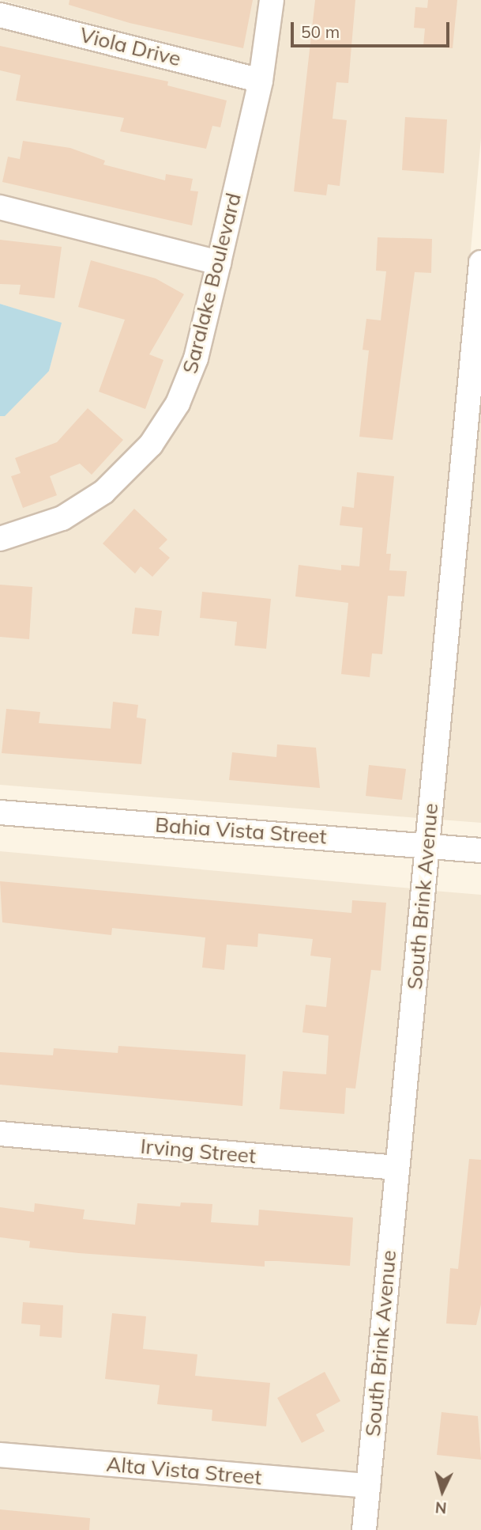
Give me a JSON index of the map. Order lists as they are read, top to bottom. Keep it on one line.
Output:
{"streets":{"street":["Viola Drive","Saralake Boulevard","Bahia Vista Street","South Brink Avenue","Irving Street","Alta Vista Street"]},"crossings":[["Viola Drive","Saralake Boulevard"],["Bahia Vista Street","South Brink Avenue"],["South Brink Avenue","Irving Street"],["South Brink Avenue","Alta Vista Street"]],"scale_bar":"50 m","north":"bottom"}
